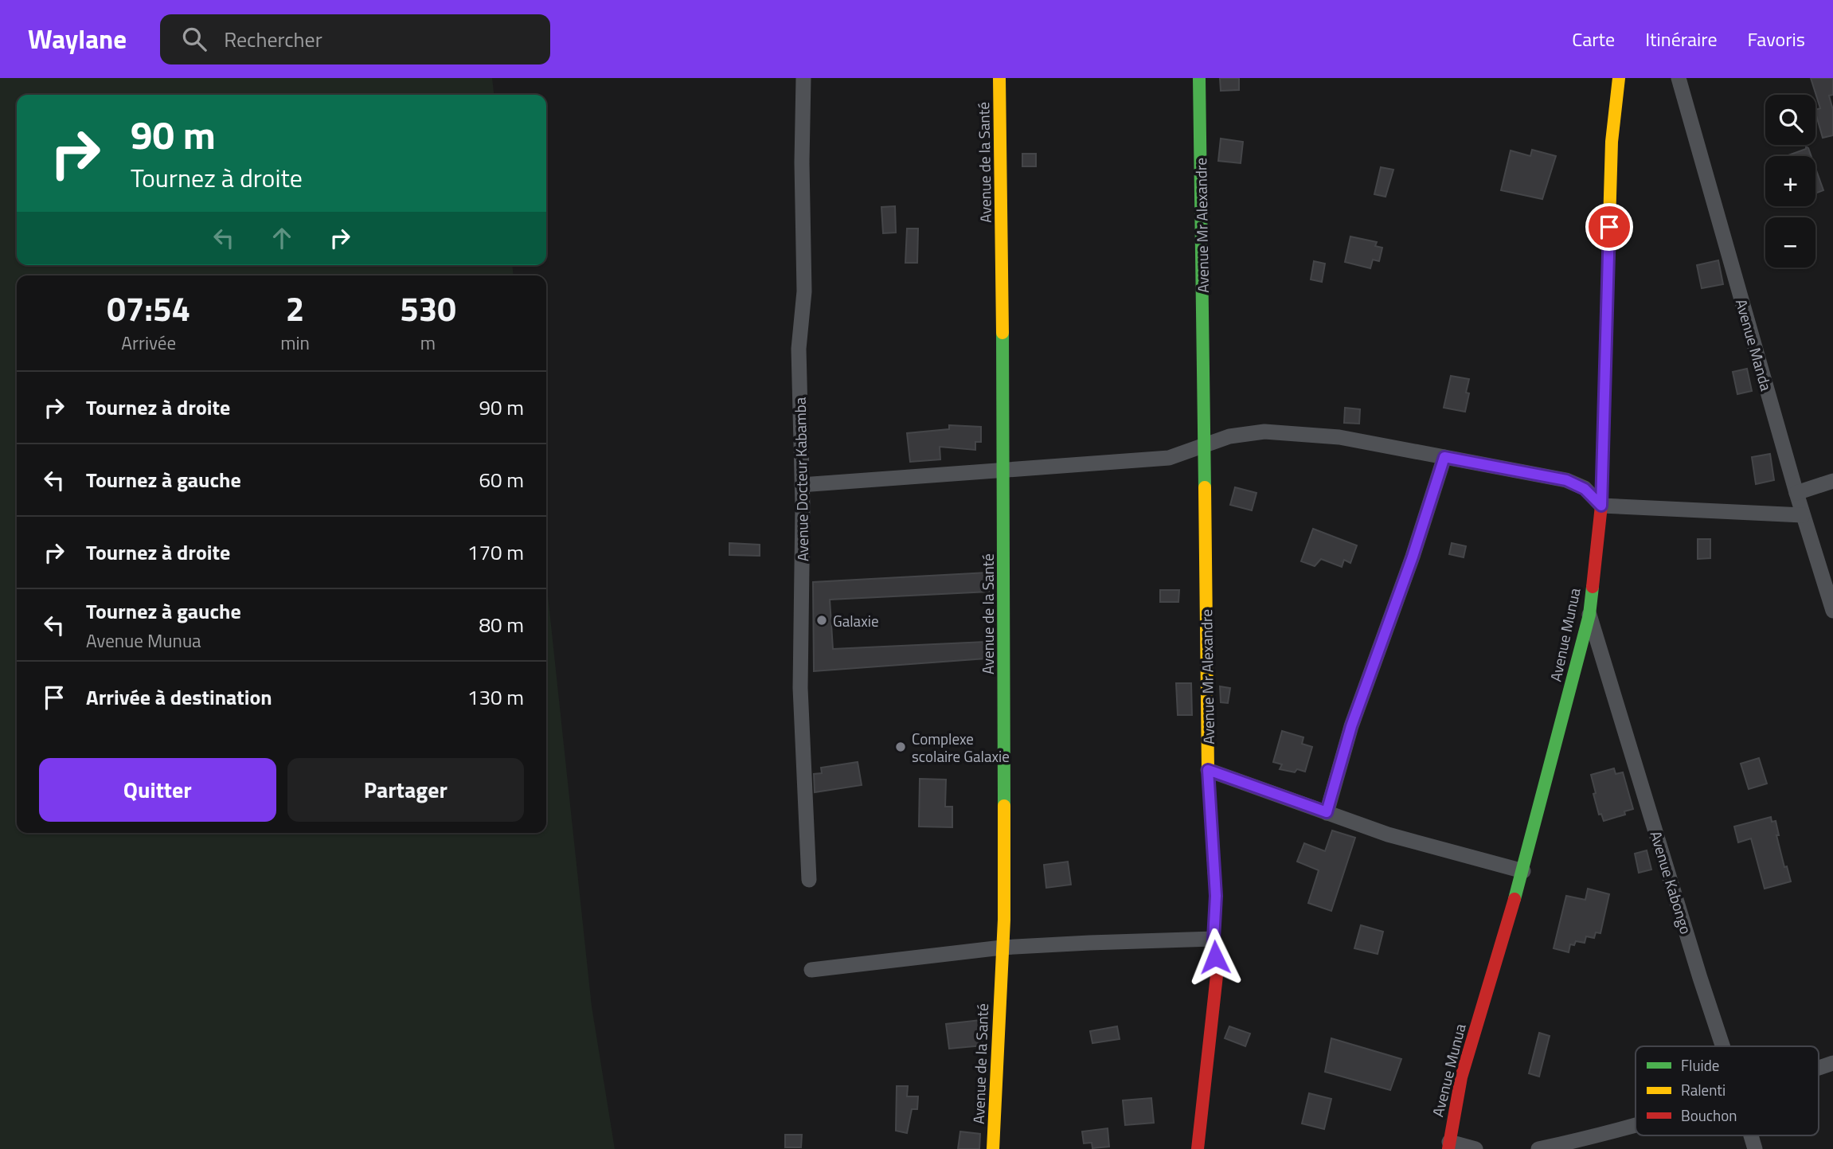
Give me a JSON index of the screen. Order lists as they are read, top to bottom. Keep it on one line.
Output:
{"streets":{"street":["Avenue de la Santé","Avenue Mr Alexandre","Avenue Manda","Avenue Docteur Kabamba","Avenue Munua","Avenue Kabongo"]},"crossings":[["Avenue Munua","Avenue Kabongo"]],"places":["Galaxie","Complexe scolaire Galaxie"],"legend":["Fluide","Ralenti","Bouchon"],"page":{"header":"Waylane","search":"Rechercher","nav":["Carte","Itinéraire","Favoris"],"map_buttons":["+","−"],"turn":["90 m","Tournez à droite"],"eta":["07:54","Arrivée","2","min","530","m"],"list":[{"name":"Tournez à droite","value":"90 m"},{"name":"Tournez à gauche","value":"60 m"},{"name":"Tournez à droite","value":"170 m"},{"name":"Tournez à gauche","note":"Avenue Munua","value":"80 m"},{"name":"Arrivée à destination","value":"130 m"}],"buttons":["Quitter","Partager"]}}
